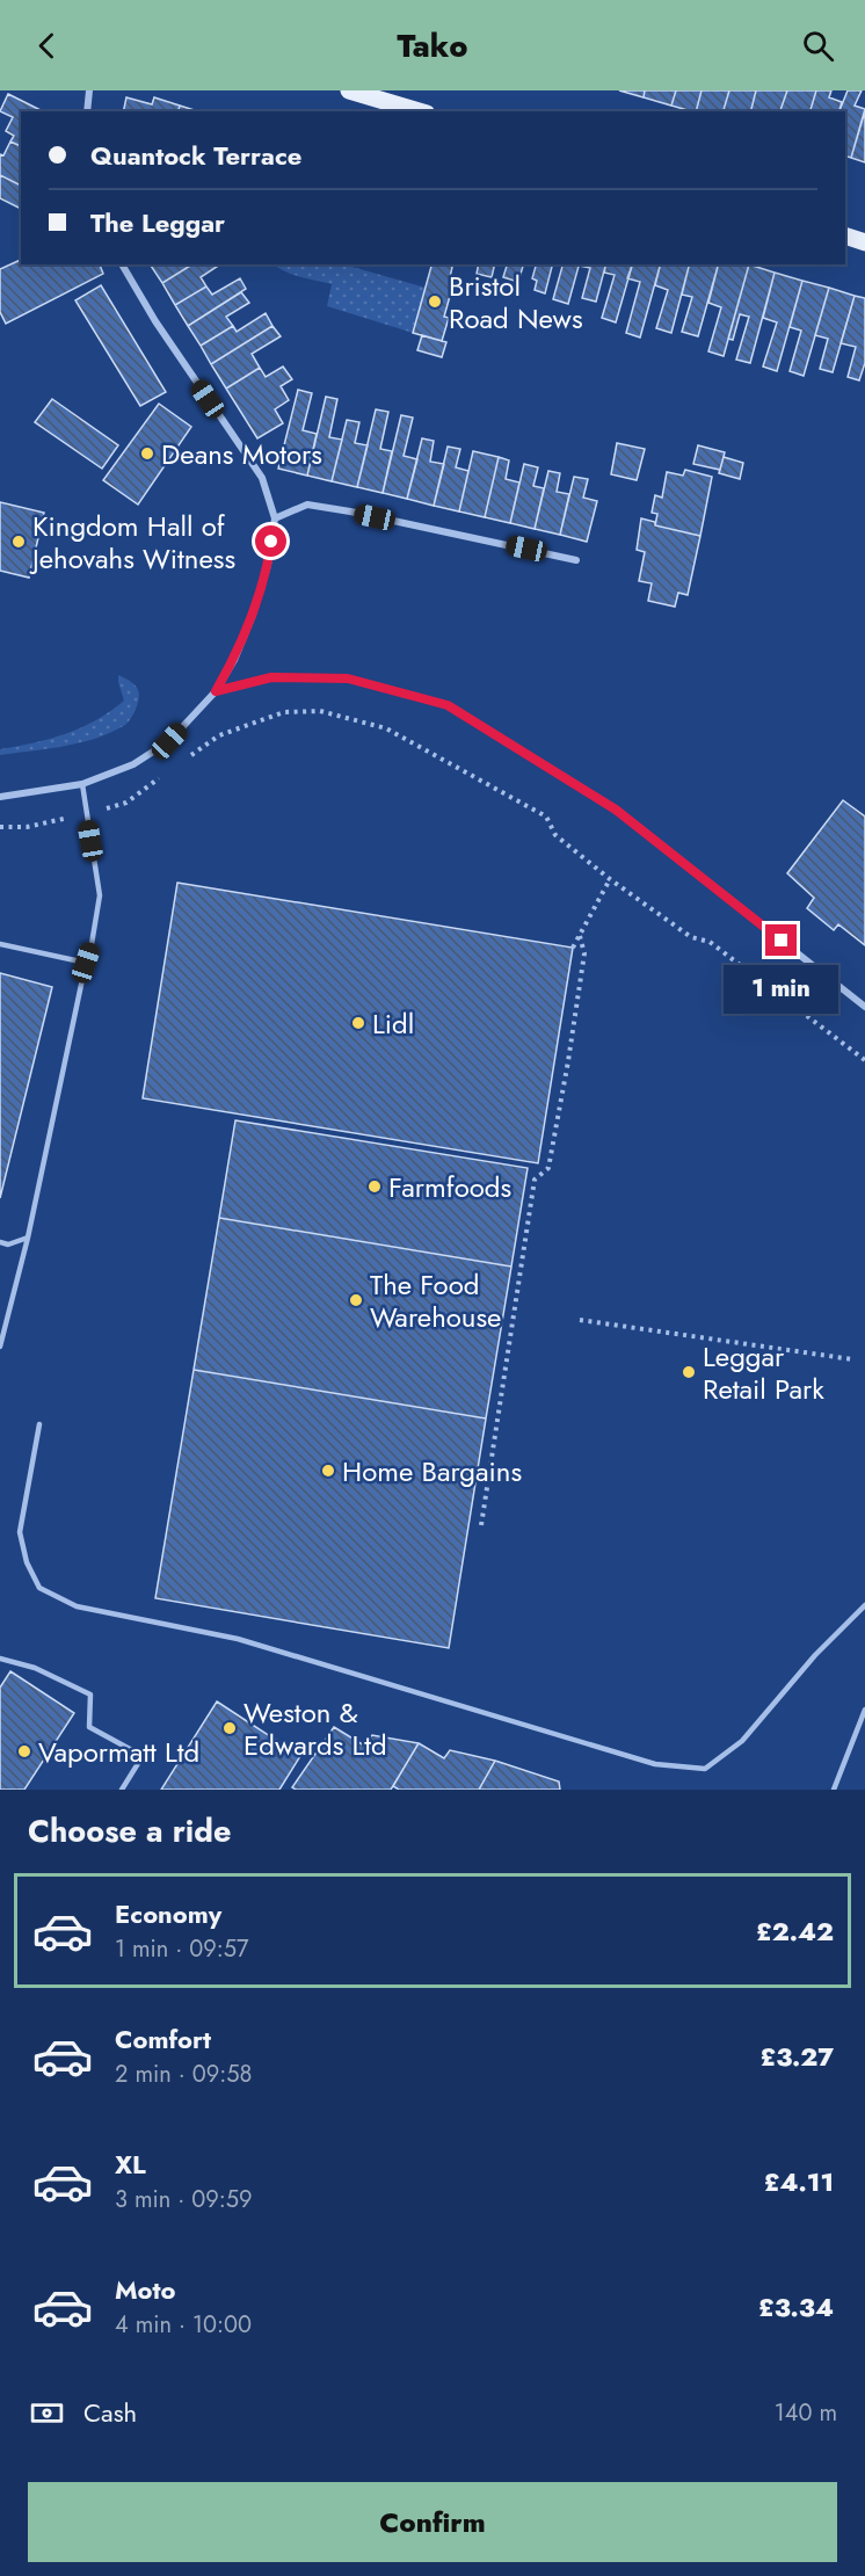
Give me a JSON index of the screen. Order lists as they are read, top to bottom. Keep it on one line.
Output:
{"places":["Bristol Road News","Deans Motors","Kingdom Hall of Jehovahs Witness","Lidl","Farmfoods","The Food Warehouse","Leggar Retail Park","Home Bargains","Weston & Edwards Ltd","Vapormatt Ltd"],"page":{"header":"Tako","banner":["Quantock Terrace","The Leggar"],"bubble":"1 min","heading":"Choose a ride","list":[{"name":"Economy","note":"1 min · 09:57","value":"£2.42"},{"name":"Comfort","note":"2 min · 09:58","value":"£3.27"},{"name":"XL","note":"3 min · 09:59","value":"£4.11"},{"name":"Moto","note":"4 min · 10:00","value":"£3.34"}],"pay":["Cash","140 m"],"buttons":"Confirm"}}
